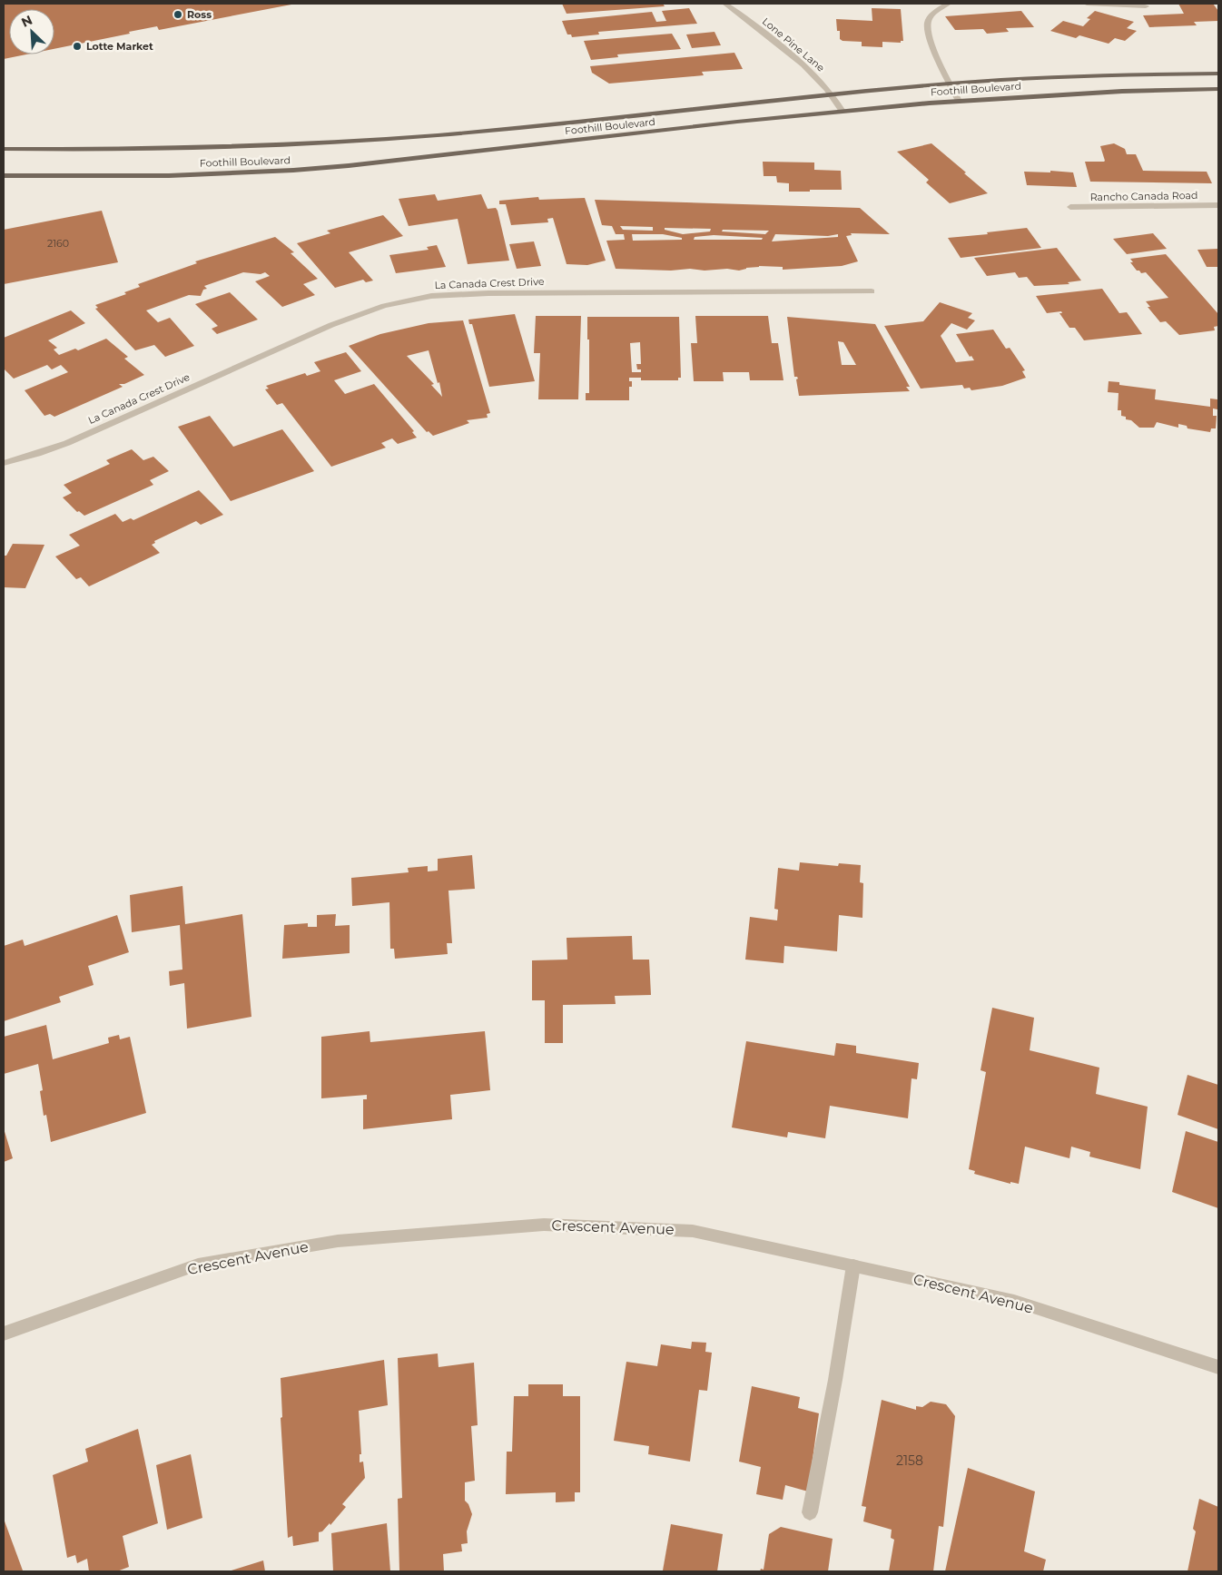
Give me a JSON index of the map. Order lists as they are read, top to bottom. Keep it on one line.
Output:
{"streets":{"main road":["Foothill Boulevard"],"street":["Lone Pine Lane","Rancho Canada Road","La Canada Crest Drive","Crescent Avenue"]},"crossings":[["Lone Pine Lane","Foothill Boulevard"]],"places":["Ross","Lotte Market"],"house_numbers":["2160","2158"],"north":"top left"}
